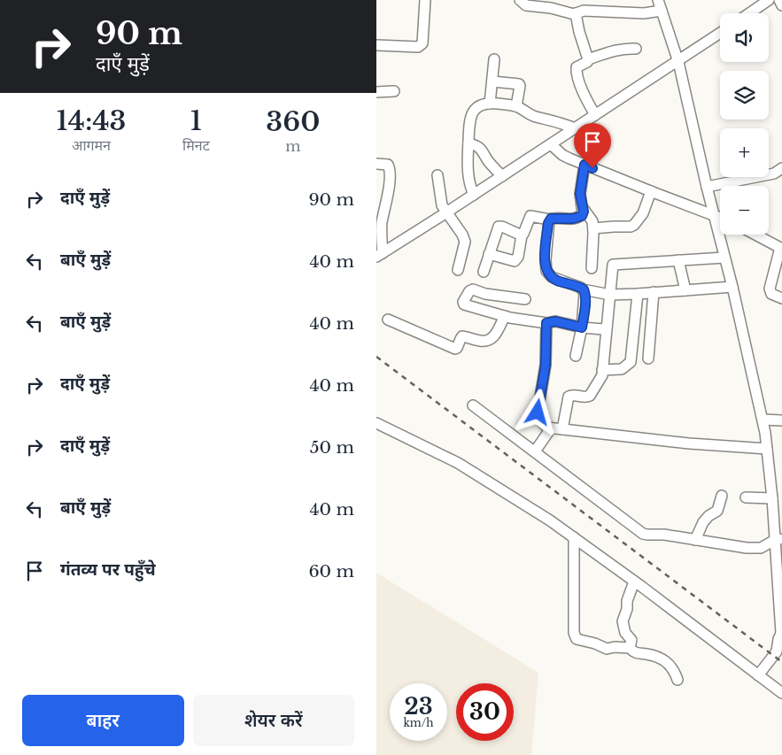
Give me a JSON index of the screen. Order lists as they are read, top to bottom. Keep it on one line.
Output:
{"page":{"turn":["90 m","दाएँ मुड़ें"],"map_buttons":["+","−"],"eta":["14:43","आगमन","1","मिनट","360","m"],"list":[{"name":"दाएँ मुड़ें","value":"90 m"},{"name":"बाएँ मुड़ें","value":"40 m"},{"name":"बाएँ मुड़ें","value":"40 m"},{"name":"दाएँ मुड़ें","value":"40 m"},{"name":"दाएँ मुड़ें","value":"50 m"},{"name":"बाएँ मुड़ें","value":"40 m"},{"name":"गंतव्य पर पहुँचे","value":"60 m"}],"speed":"23 km/h","limit":"30","buttons":["बाहर","शेयर करें"]}}
